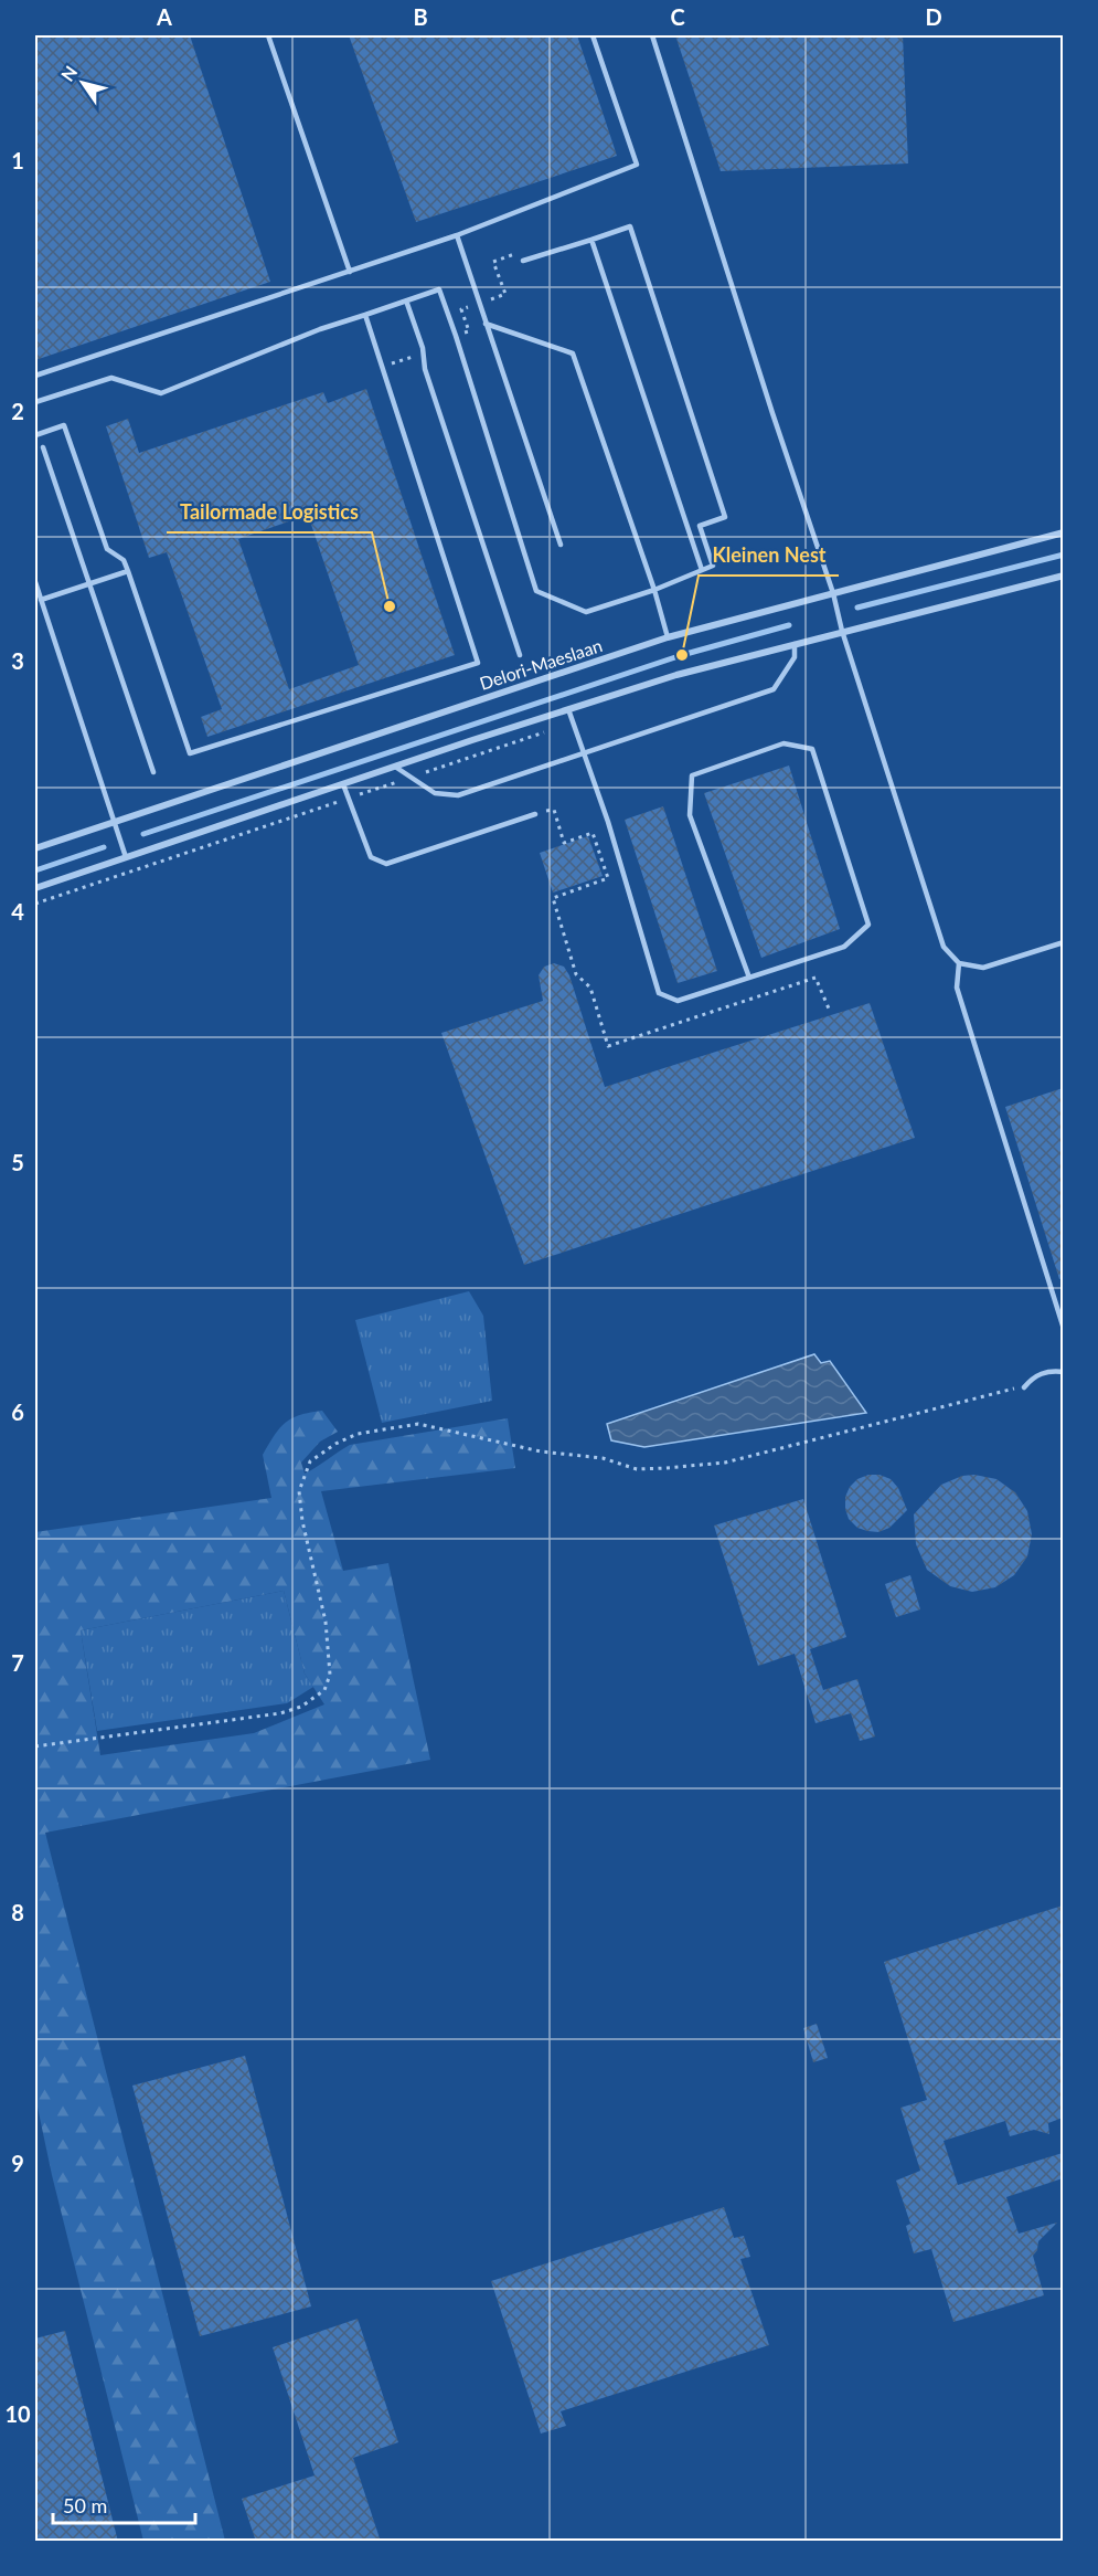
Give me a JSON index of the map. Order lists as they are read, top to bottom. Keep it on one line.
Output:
{"streets":{"street":["Delori-Maeslaan"]},"places":["Tailormade Logistics","Kleinen Nest"],"scale_bar":"50 m","north":"top left","grid":{"columns":["A","B","C","D"],"rows":["1","2","3","4","5","6","7","8","9","10"]}}
